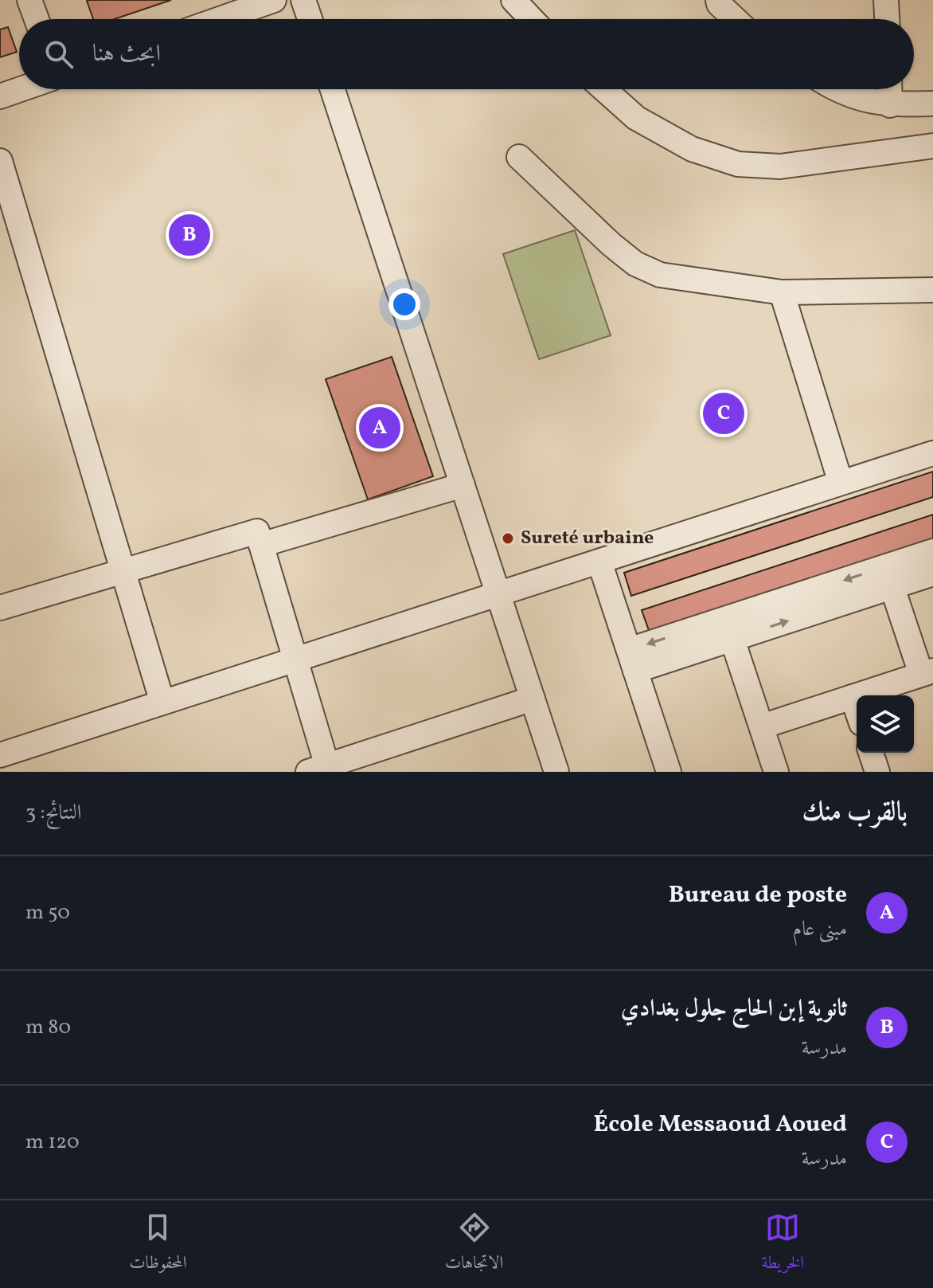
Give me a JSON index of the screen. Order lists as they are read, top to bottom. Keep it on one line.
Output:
{"places":["Sureté urbaine"],"page":{"search":"ابحث هنا","pins":["B","C","A"],"heading":["بالقرب منك","النتائج: 3"],"list":[{"mark":"A","name":"Bureau de poste","note":"مبنى عام","value":"50 m"},{"mark":"B","name":"ثانوية إبن الحاج جلول بغدادي","note":"مدرسة","value":"80 m"},{"mark":"C","name":"École Messaoud Aoued","note":"مدرسة","value":"120 m"}],"nav":["الخريطة","الاتجاهات","المحفوظات"]}}
